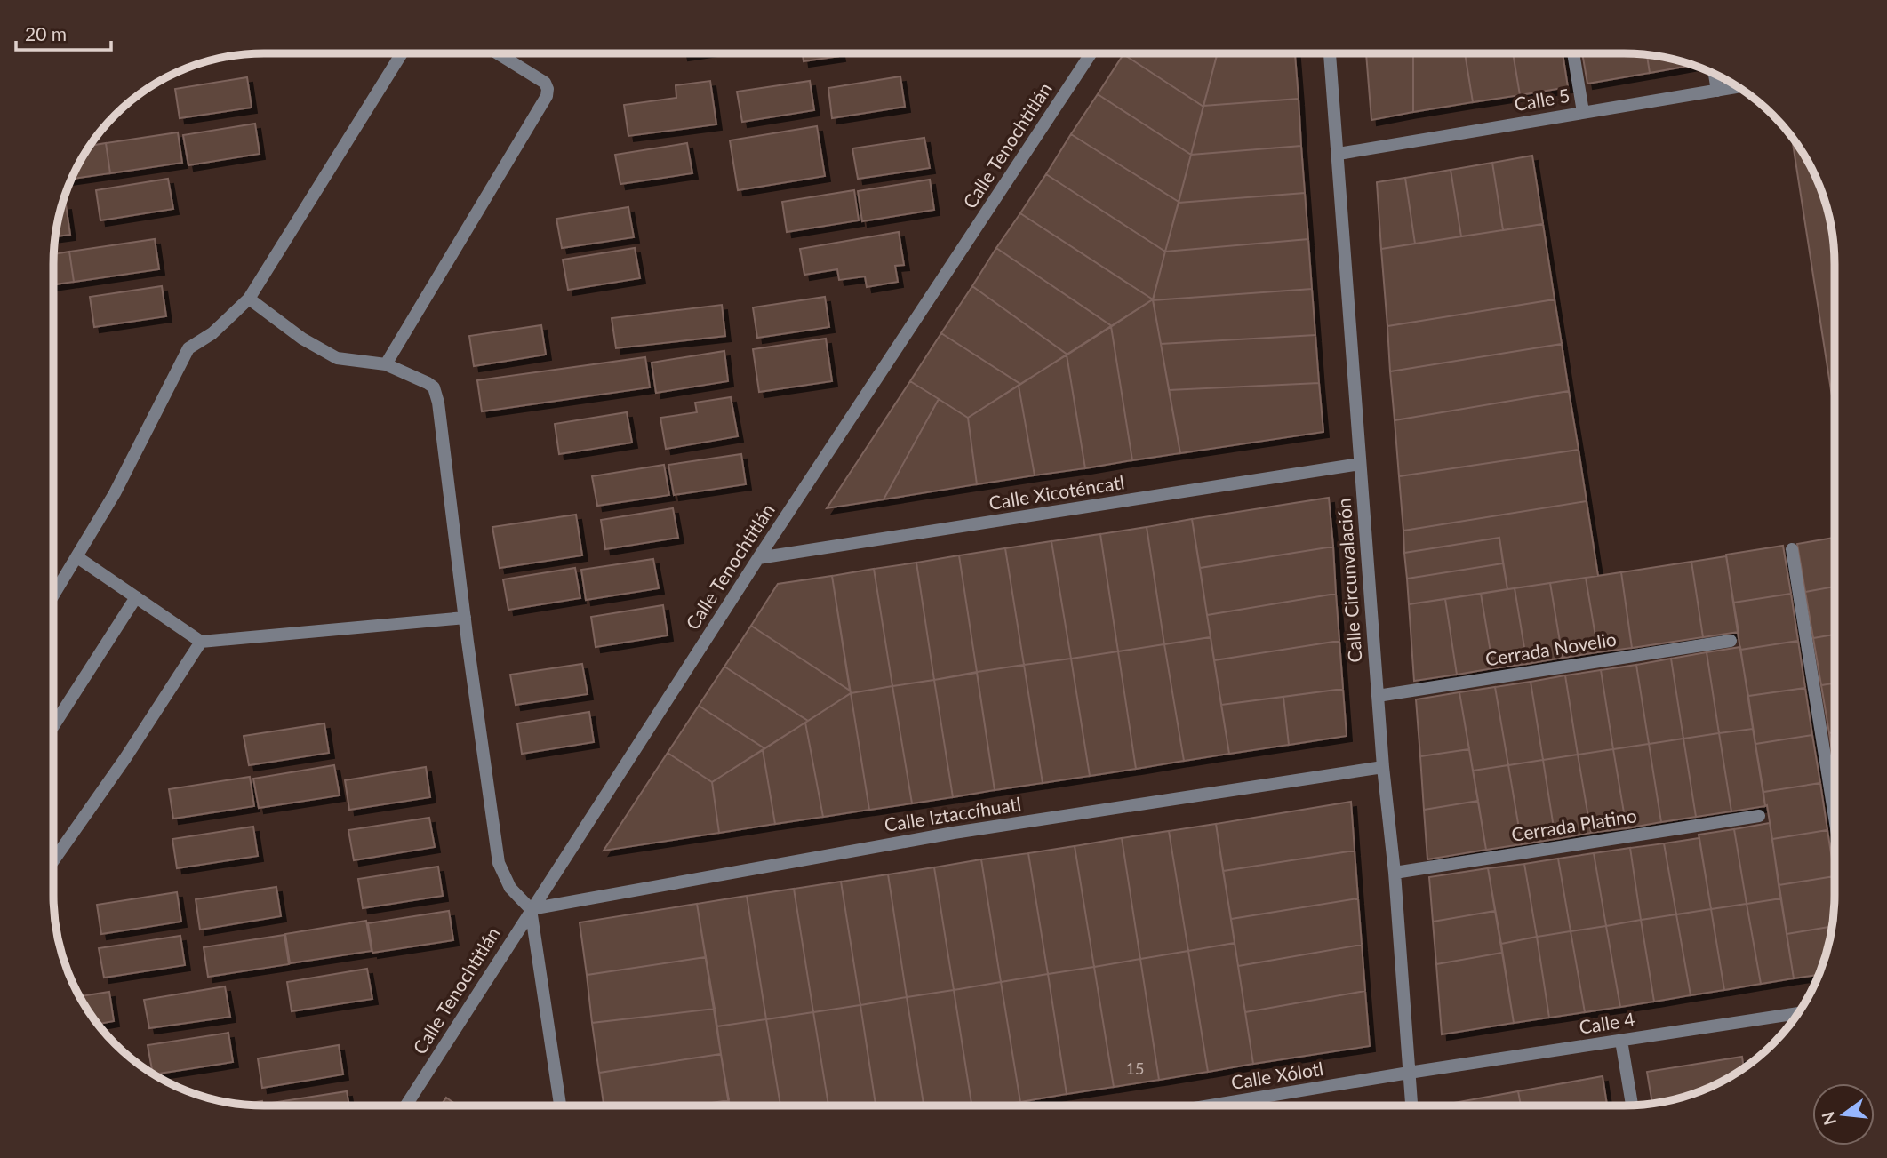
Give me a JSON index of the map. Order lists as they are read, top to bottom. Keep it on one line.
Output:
{"streets":{"street":["Calle 5","Calle Tenochtitlán","Calle Xicoténcatl","Calle Circunvalación","Cerrada Novelio","Calle Iztaccíhuatl","Cerrada Platino","Calle 4","Calle Xólotl"]},"crossings":[["Calle 5","Calle Circunvalación"],["Calle Tenochtitlán","Calle Xicoténcatl"],["Calle Tenochtitlán","Calle Iztaccíhuatl"],["Calle Xicoténcatl","Calle Circunvalación"],["Calle Circunvalación","Cerrada Novelio"],["Calle Circunvalación","Calle Iztaccíhuatl"],["Calle Circunvalación","Cerrada Platino"],["Calle Circunvalación","Calle 4"],["Calle Circunvalación","Calle Xólotl"],["Calle 4","Calle Xólotl"]],"house_numbers":["15"],"scale_bar":"20 m","north":"left"}
